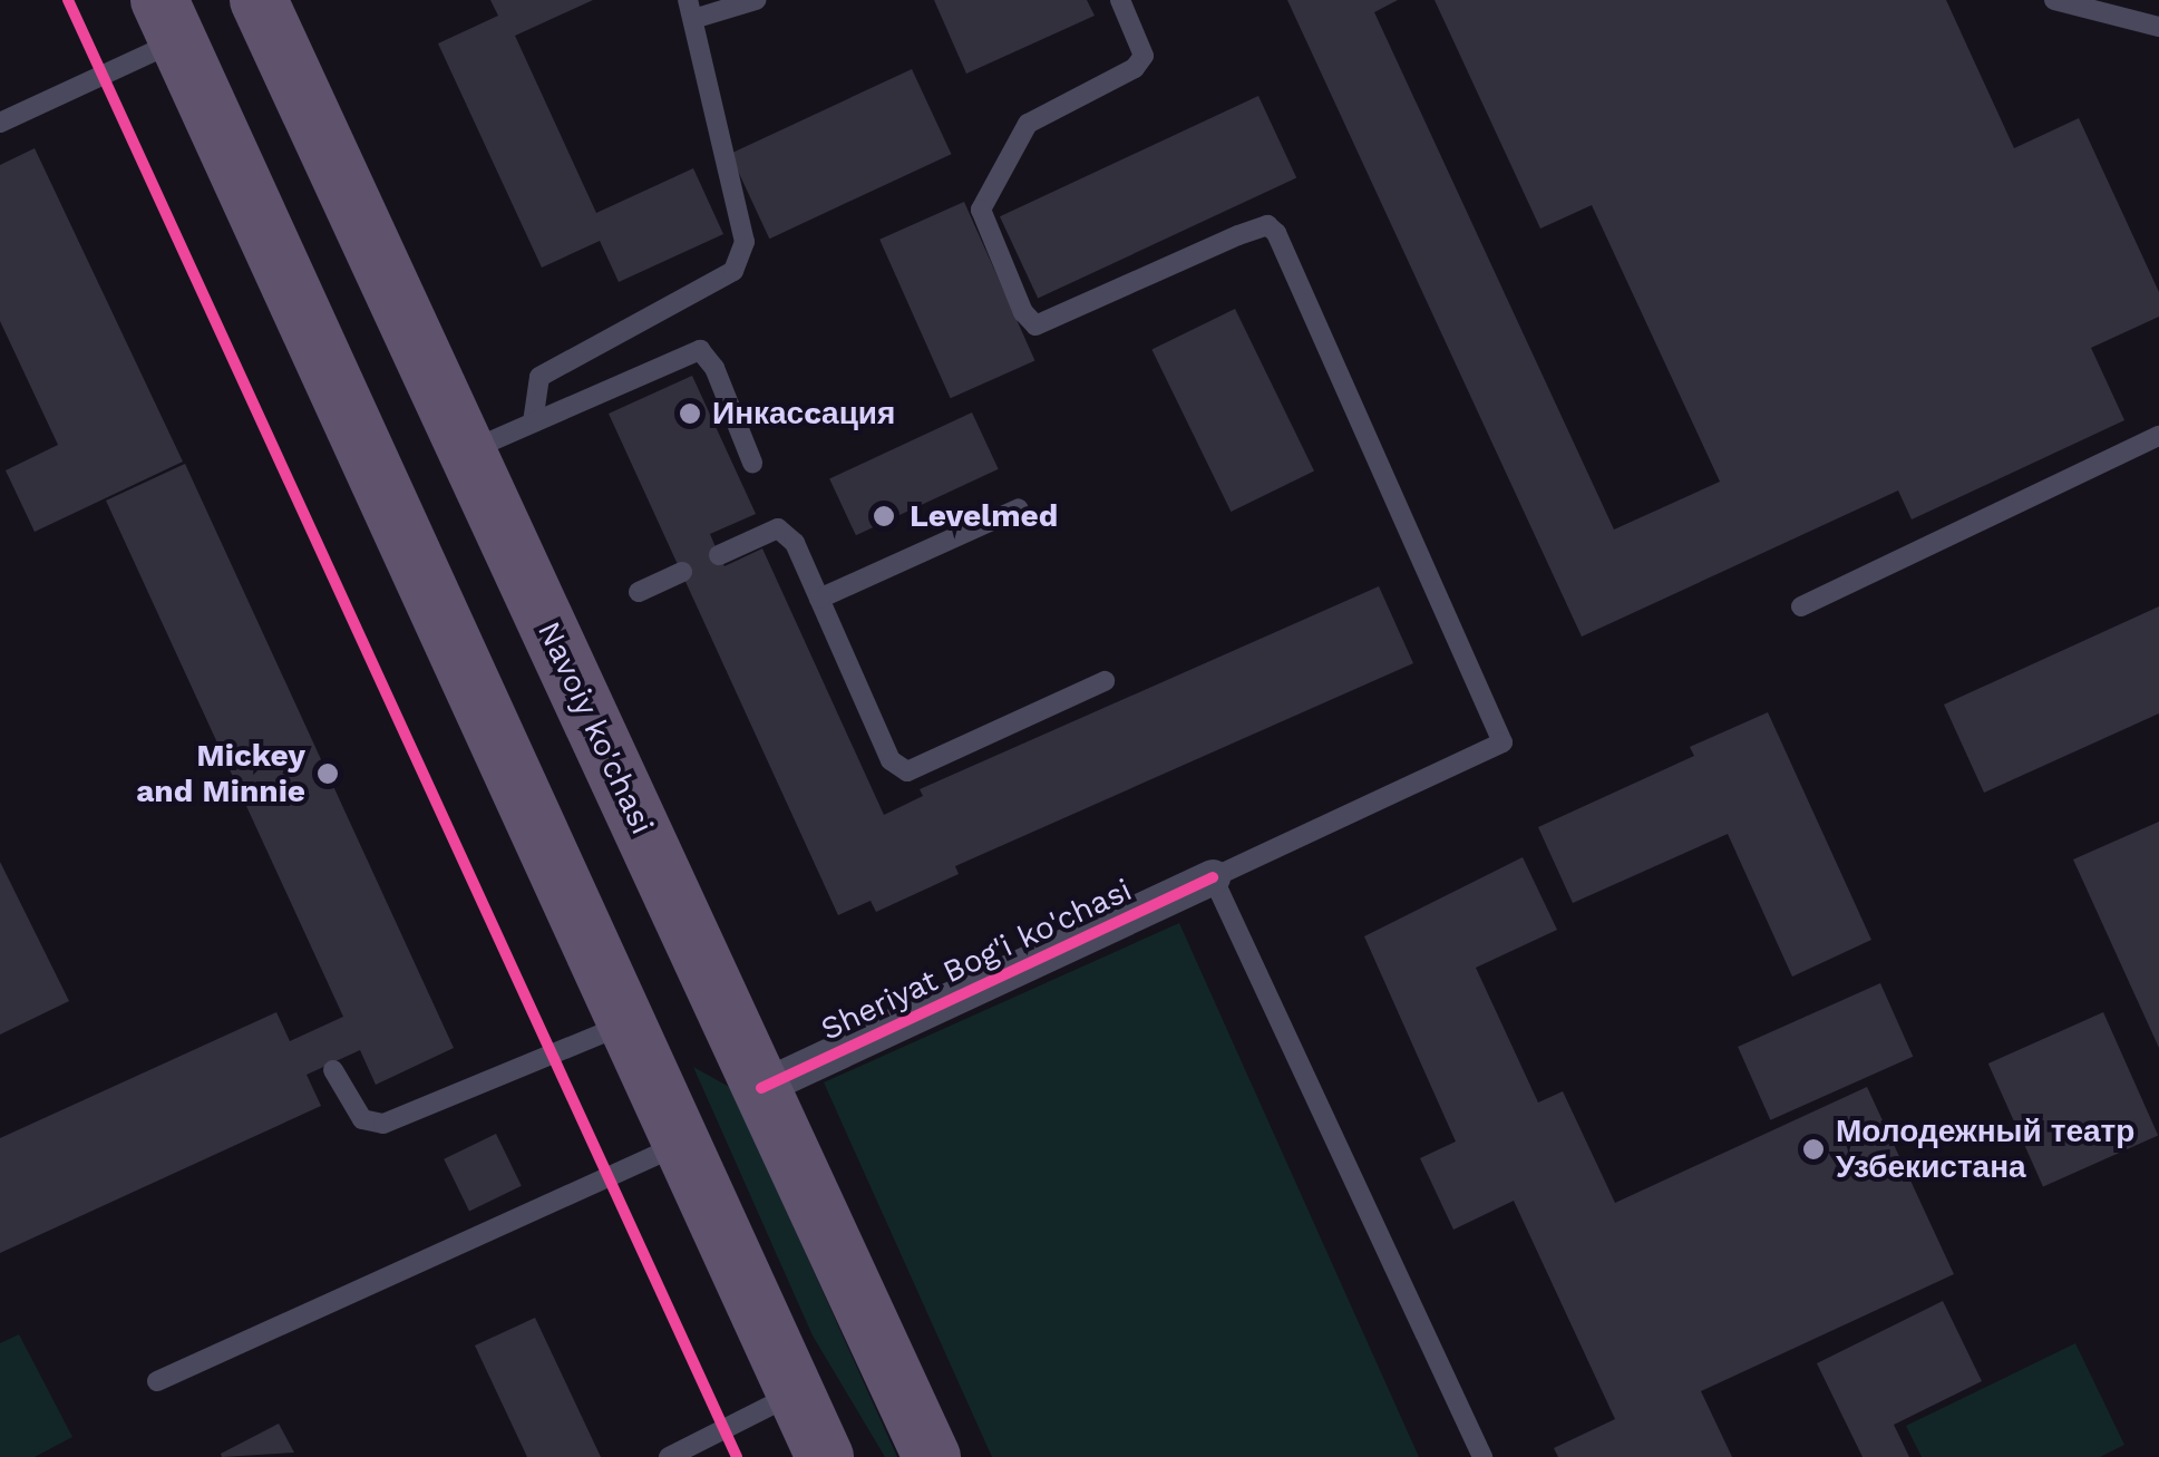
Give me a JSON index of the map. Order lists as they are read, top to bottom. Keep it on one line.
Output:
{"streets":{"main road":["Navoiy ko'chasi"],"street":["Sheriyat Bog'i ko'chasi"]},"crossings":[["Navoiy ko'chasi","Sheriyat Bog'i ko'chasi"]],"places":["Инкасcация","Levelmed","Mickey and Minnie","Молодежный театр Узбекистана"]}
